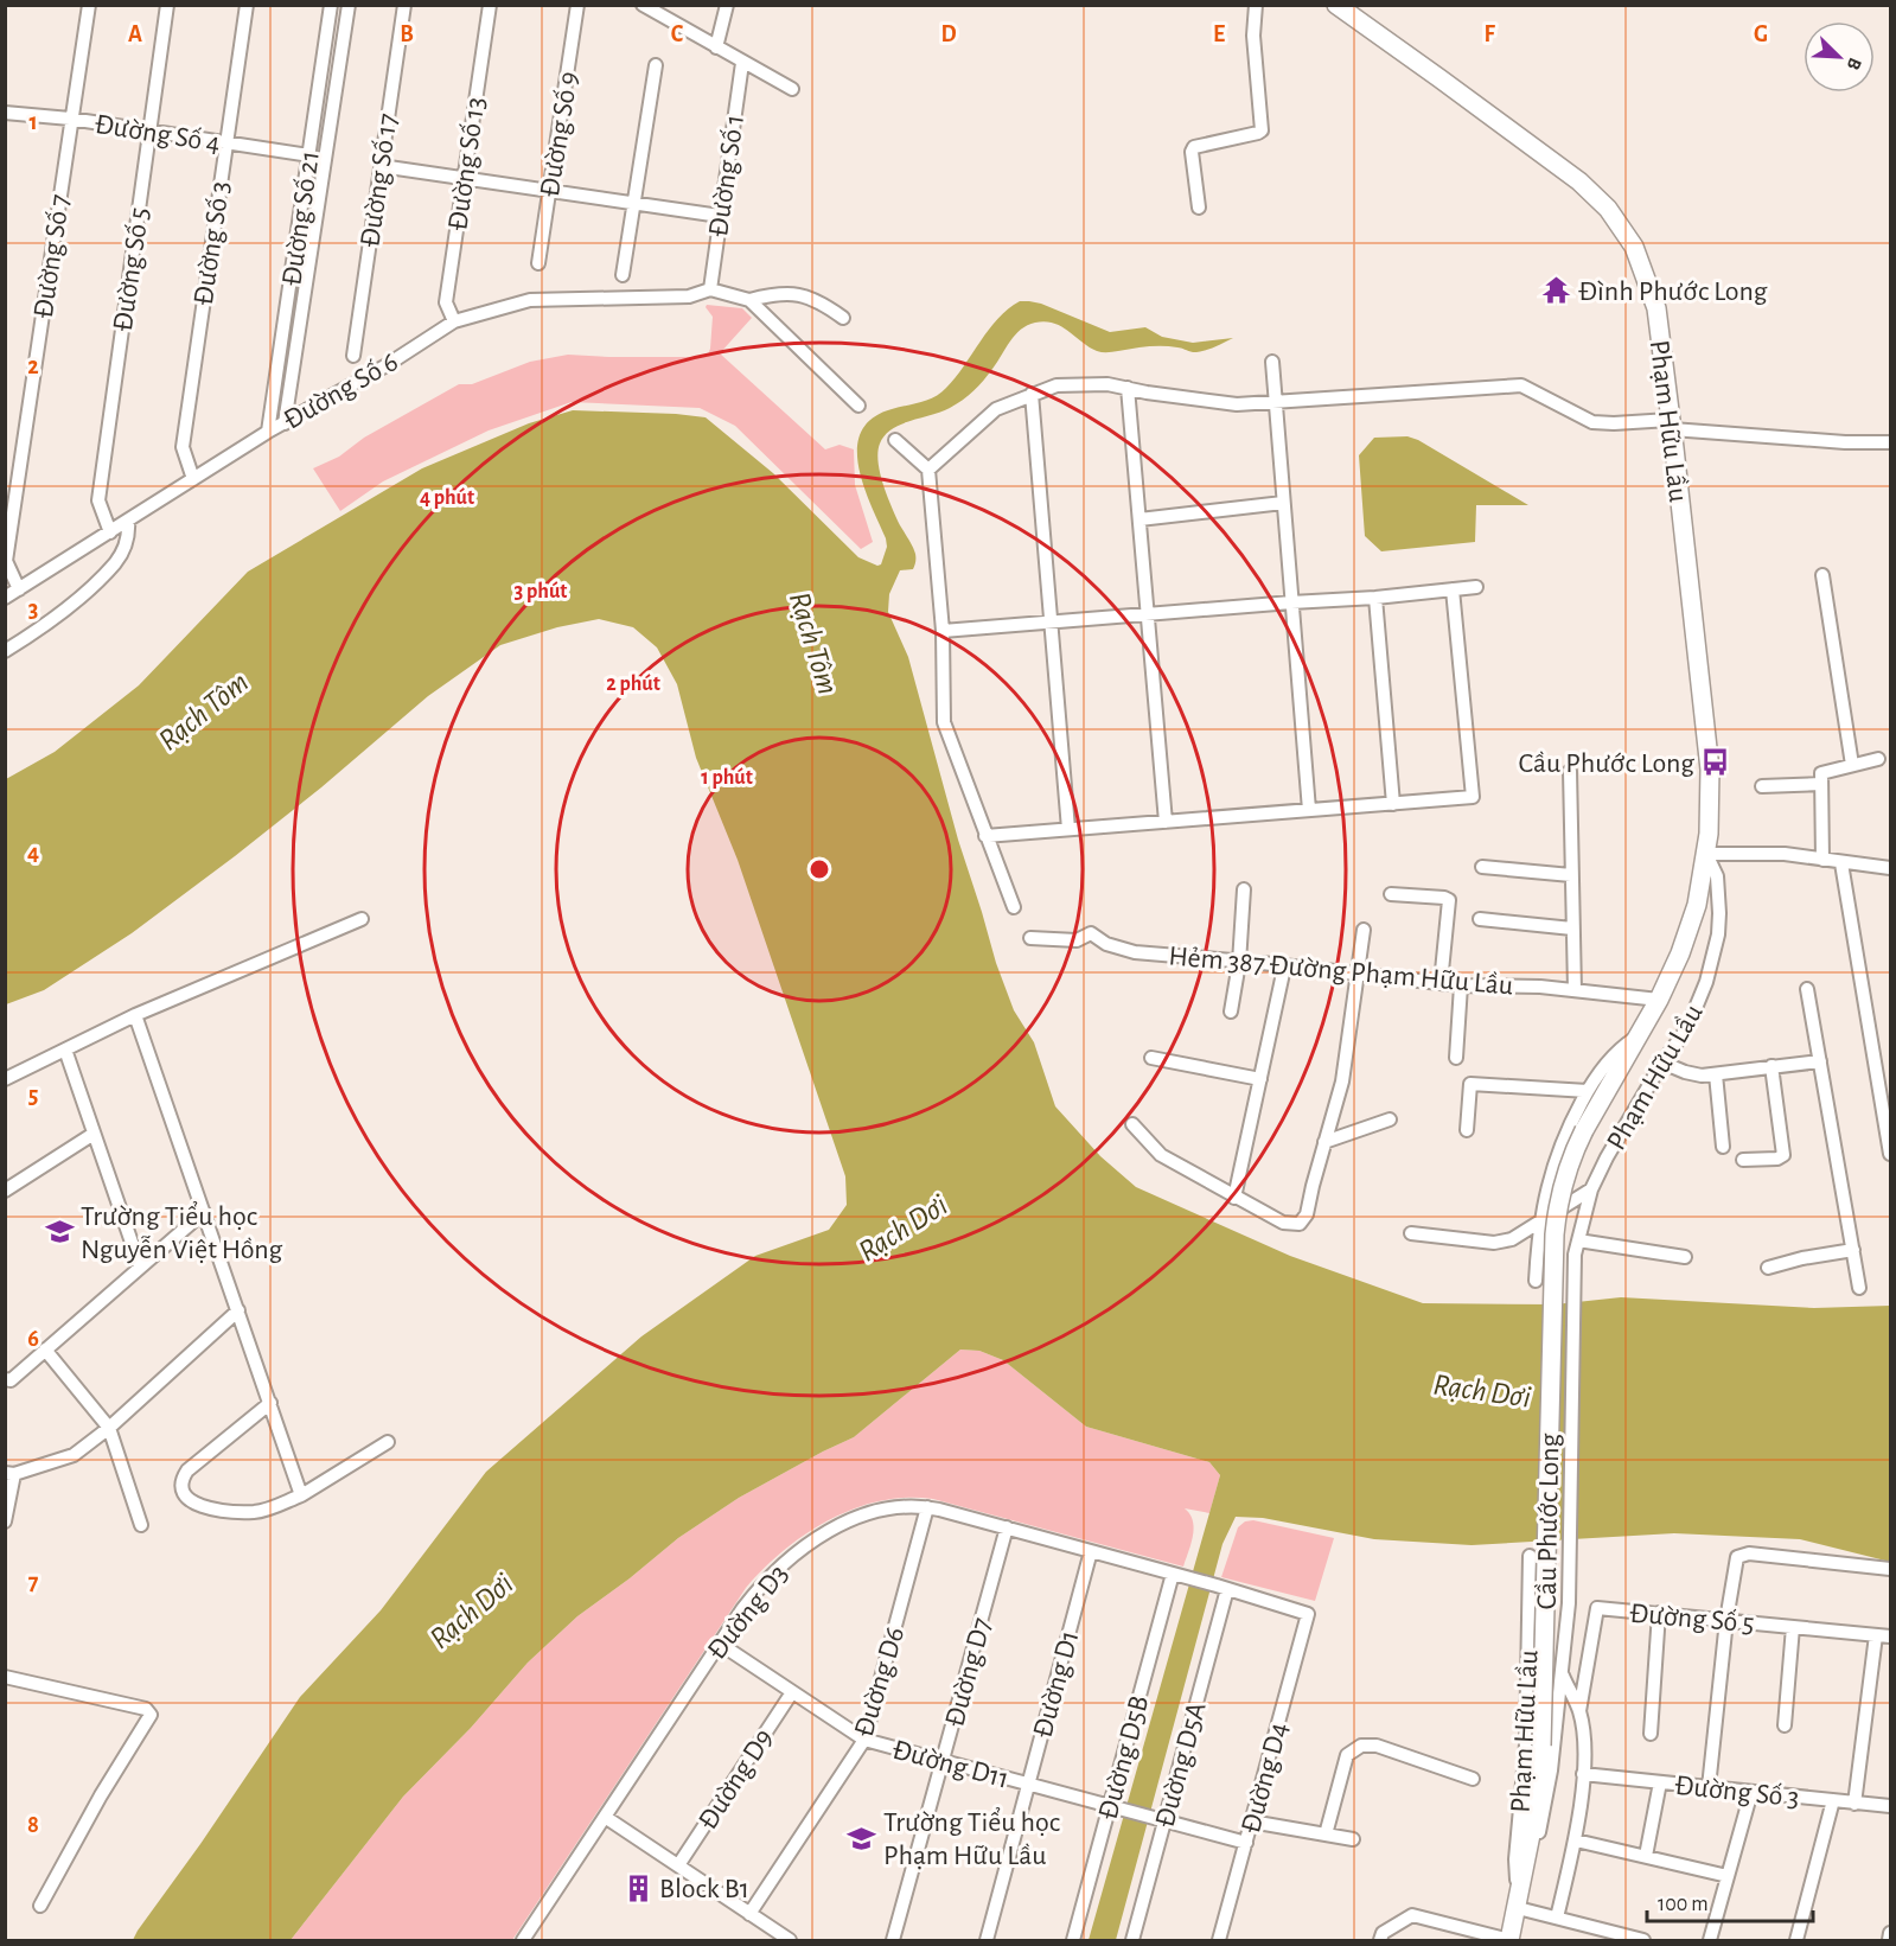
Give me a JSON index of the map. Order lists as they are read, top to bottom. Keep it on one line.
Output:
{"streets":{"main road":["Phạm Hữu Lầu","Cầu Phước Long"],"street":["Đường Số 4","Đường Số 9","Đường Số 13","Đường Số 1","Đường Số 17","Đường Số 21","Đường Số 3","Đường Số 7","Đường Số 5","Đường Số 6","Hẻm 387 Đường Phạm Hữu Lầu","Đường D3","Đường D7","Đường D6","Đường D1","Đường D5B","Đường D11","Đường D5A","Đường D4","Đường D9"]},"crossings":[["Đường Số 4","Đường Số 21"],["Đường Số 4","Đường Số 3"],["Đường Số 4","Đường Số 7"],["Đường Số 4","Đường Số 5"],["Đường Số 13","Đường Số 6"],["Đường Số 1","Đường Số 6"],["Đường Số 21","Đường Số 6"],["Đường Số 3","Đường Số 6"],["Đường Số 7","Đường Số 6"],["Đường Số 5","Đường Số 6"],["Phạm Hữu Lầu","Hẻm 387 Đường Phạm Hữu Lầu"],["Phạm Hữu Lầu","Cầu Phước Long"],["Đường D3","Đường D7"],["Đường D3","Đường D6"],["Đường D3","Đường D1"],["Đường D3","Đường D5B"],["Đường D3","Đường D11"],["Đường D3","Đường D5A"],["Đường D3","Đường D4"],["Đường D7","Đường D11"],["Đường D6","Đường D11"],["Đường D1","Đường D11"],["Đường D5B","Đường D11"],["Đường D11","Đường D5A"],["Đường D11","Đường D4"],["Đường D11","Đường D9"],["Đường D5A","Đường D4"]],"water":["Rạch Tôm","Rạch Dơi"],"places":{"temple":["Đình Phước Long"],"bus stop":["Cầu Phước Long"],"school or university":["Trường Tiểu học Nguyễn Việt Hồng","Trường Tiểu học Phạm Hữu Lầu"],"building":["Block B1"]},"scale_bar":"100 m","north":"bottom right","grid":{"columns":["A","B","C","D","E","F","G"],"rows":["1","2","3","4","5","6","7","8"]},"rings":["4 phút","3 phút","2 phút","1 phút"]}
